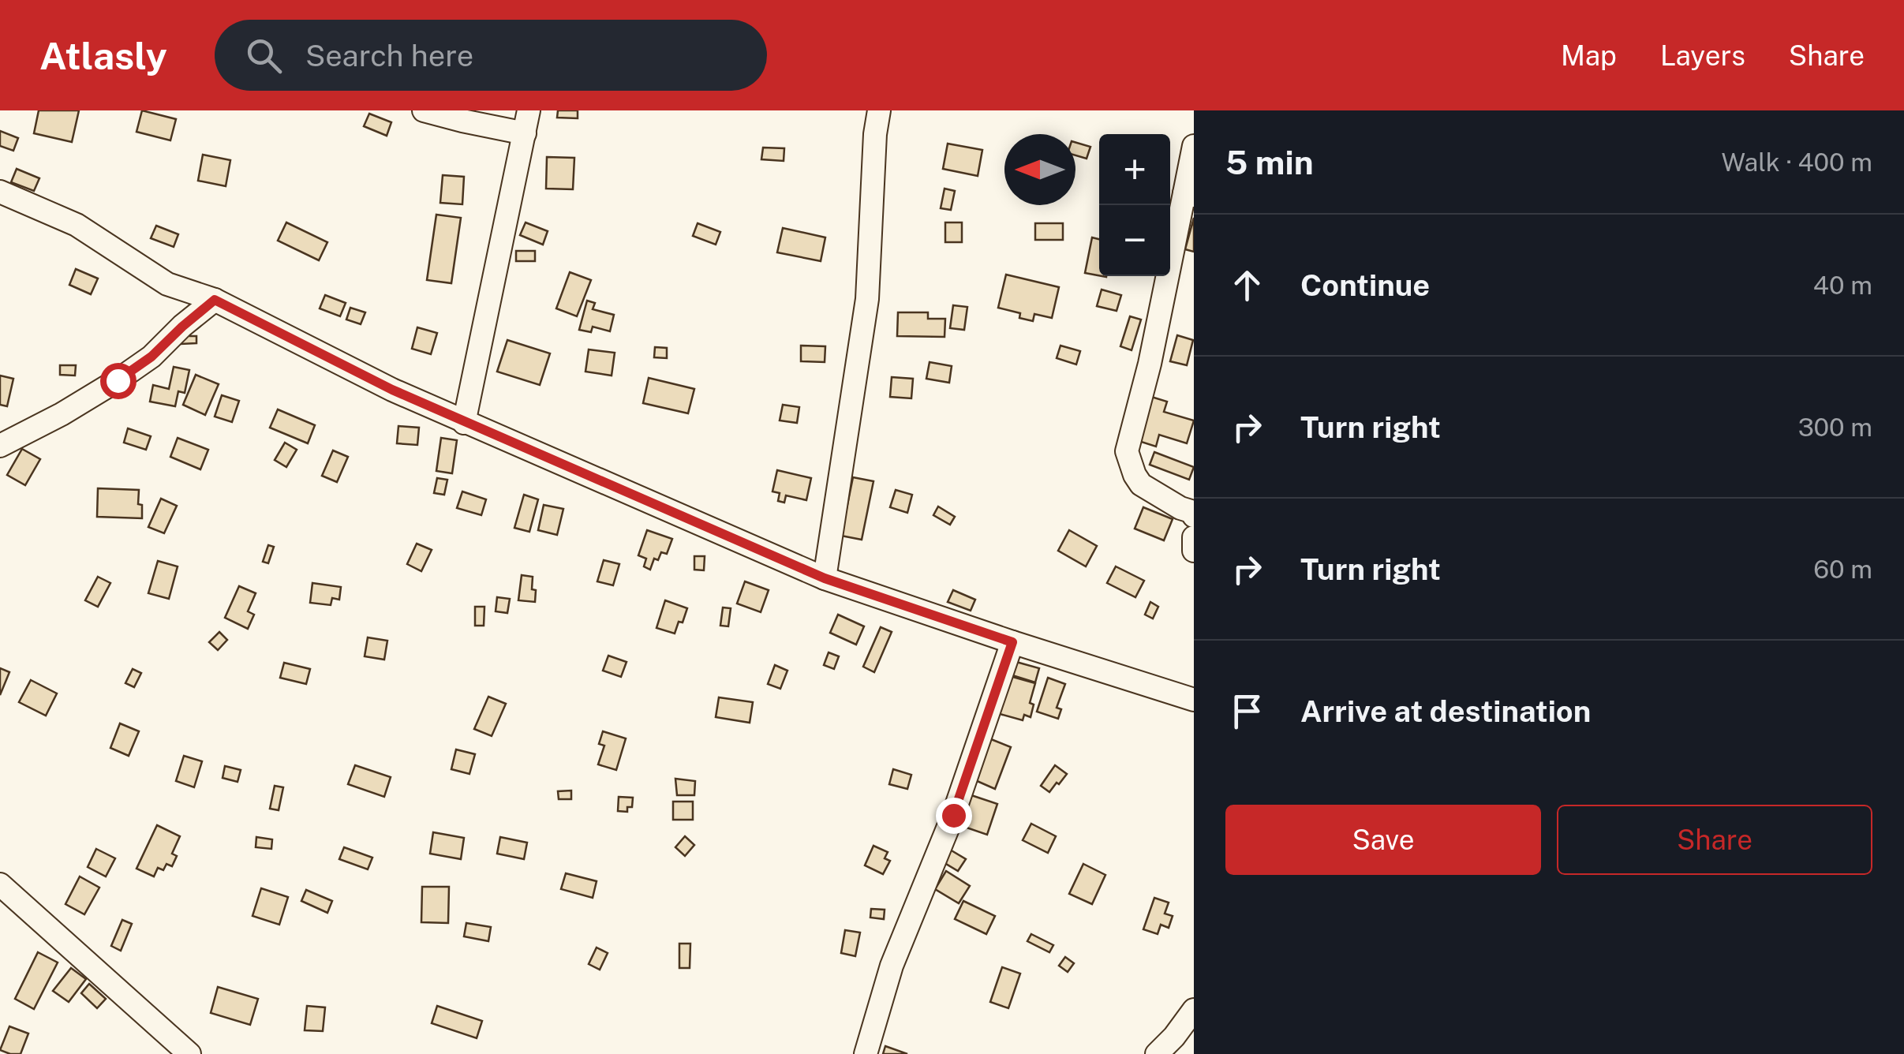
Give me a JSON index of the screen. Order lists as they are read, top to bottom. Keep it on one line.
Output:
{"north":"left","page":{"header":"Atlasly","search":"Search here","nav":["Map","Layers","Share"],"heading":["5 min","Walk · 400 m"],"map_buttons":["+","−"],"list":[["Continue","40 m"],["Turn right","300 m"],["Turn right","60 m"],"Arrive at destination"],"buttons":["Save","Share"]}}
